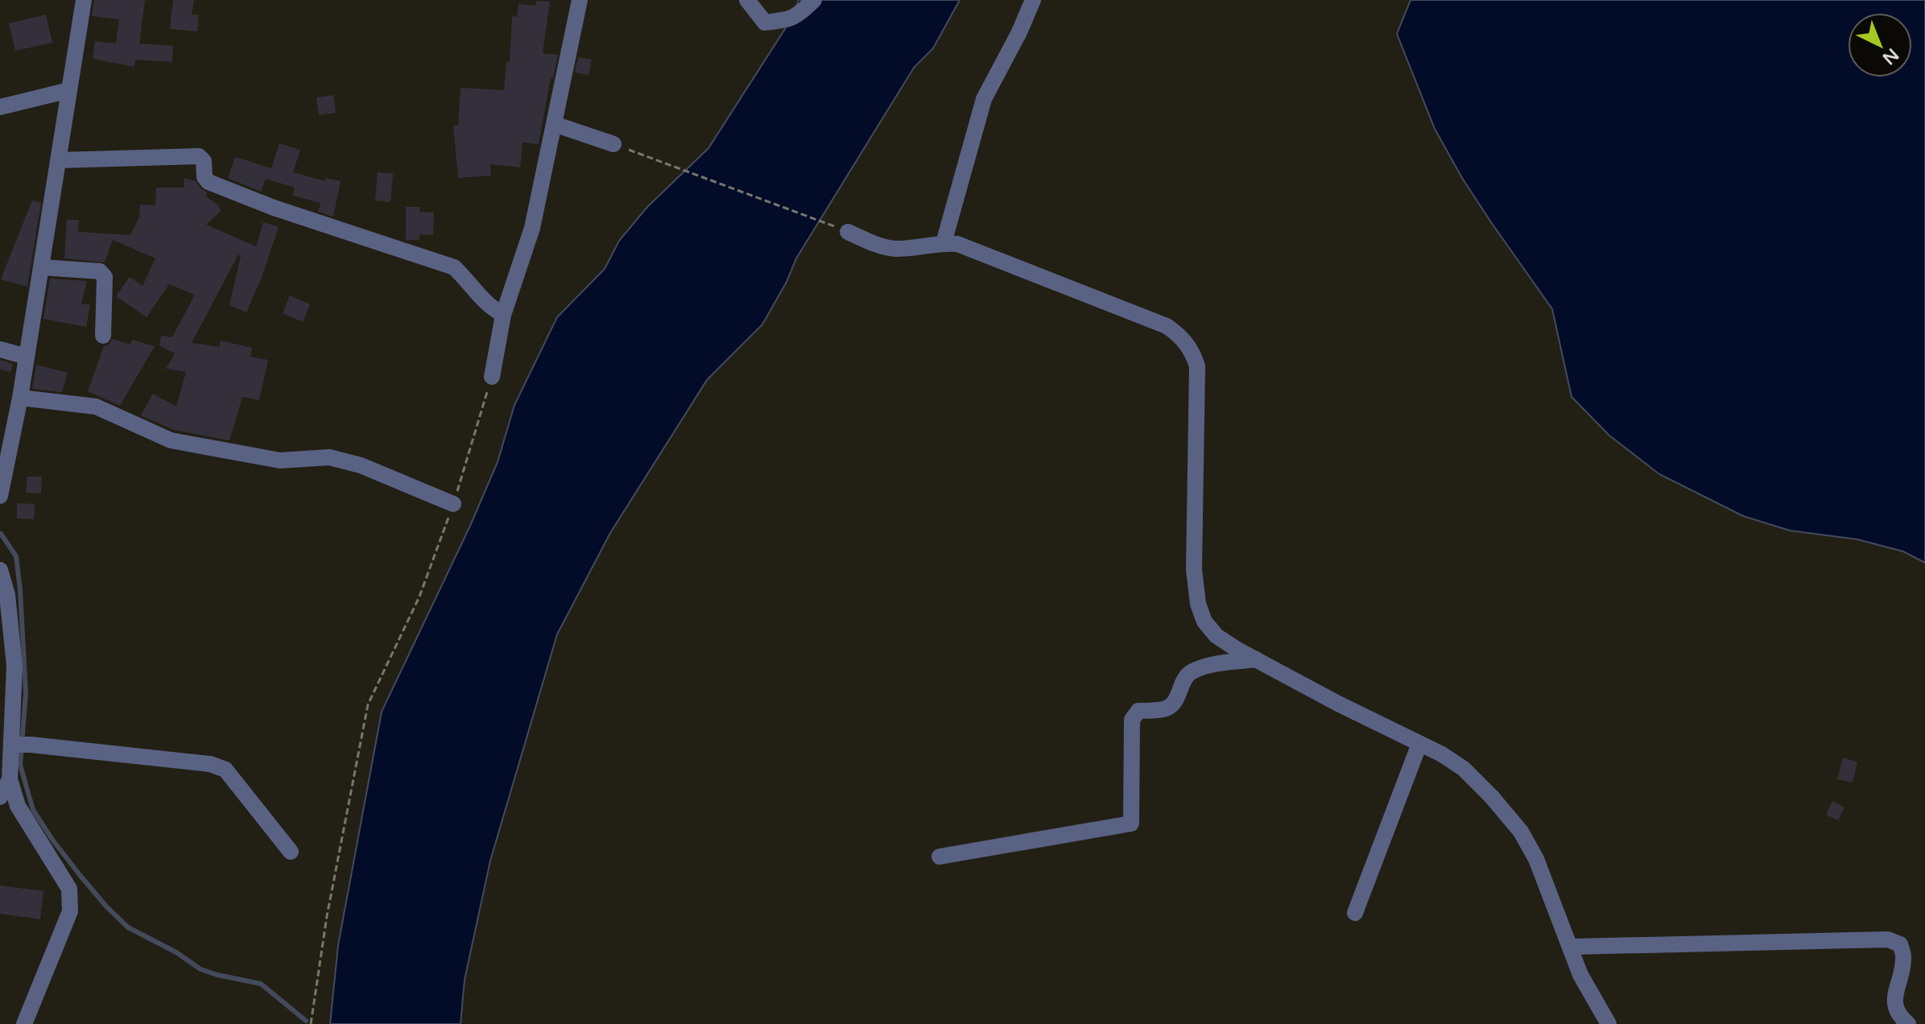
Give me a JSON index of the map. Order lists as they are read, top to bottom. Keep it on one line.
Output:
{"north":"bottom right"}
